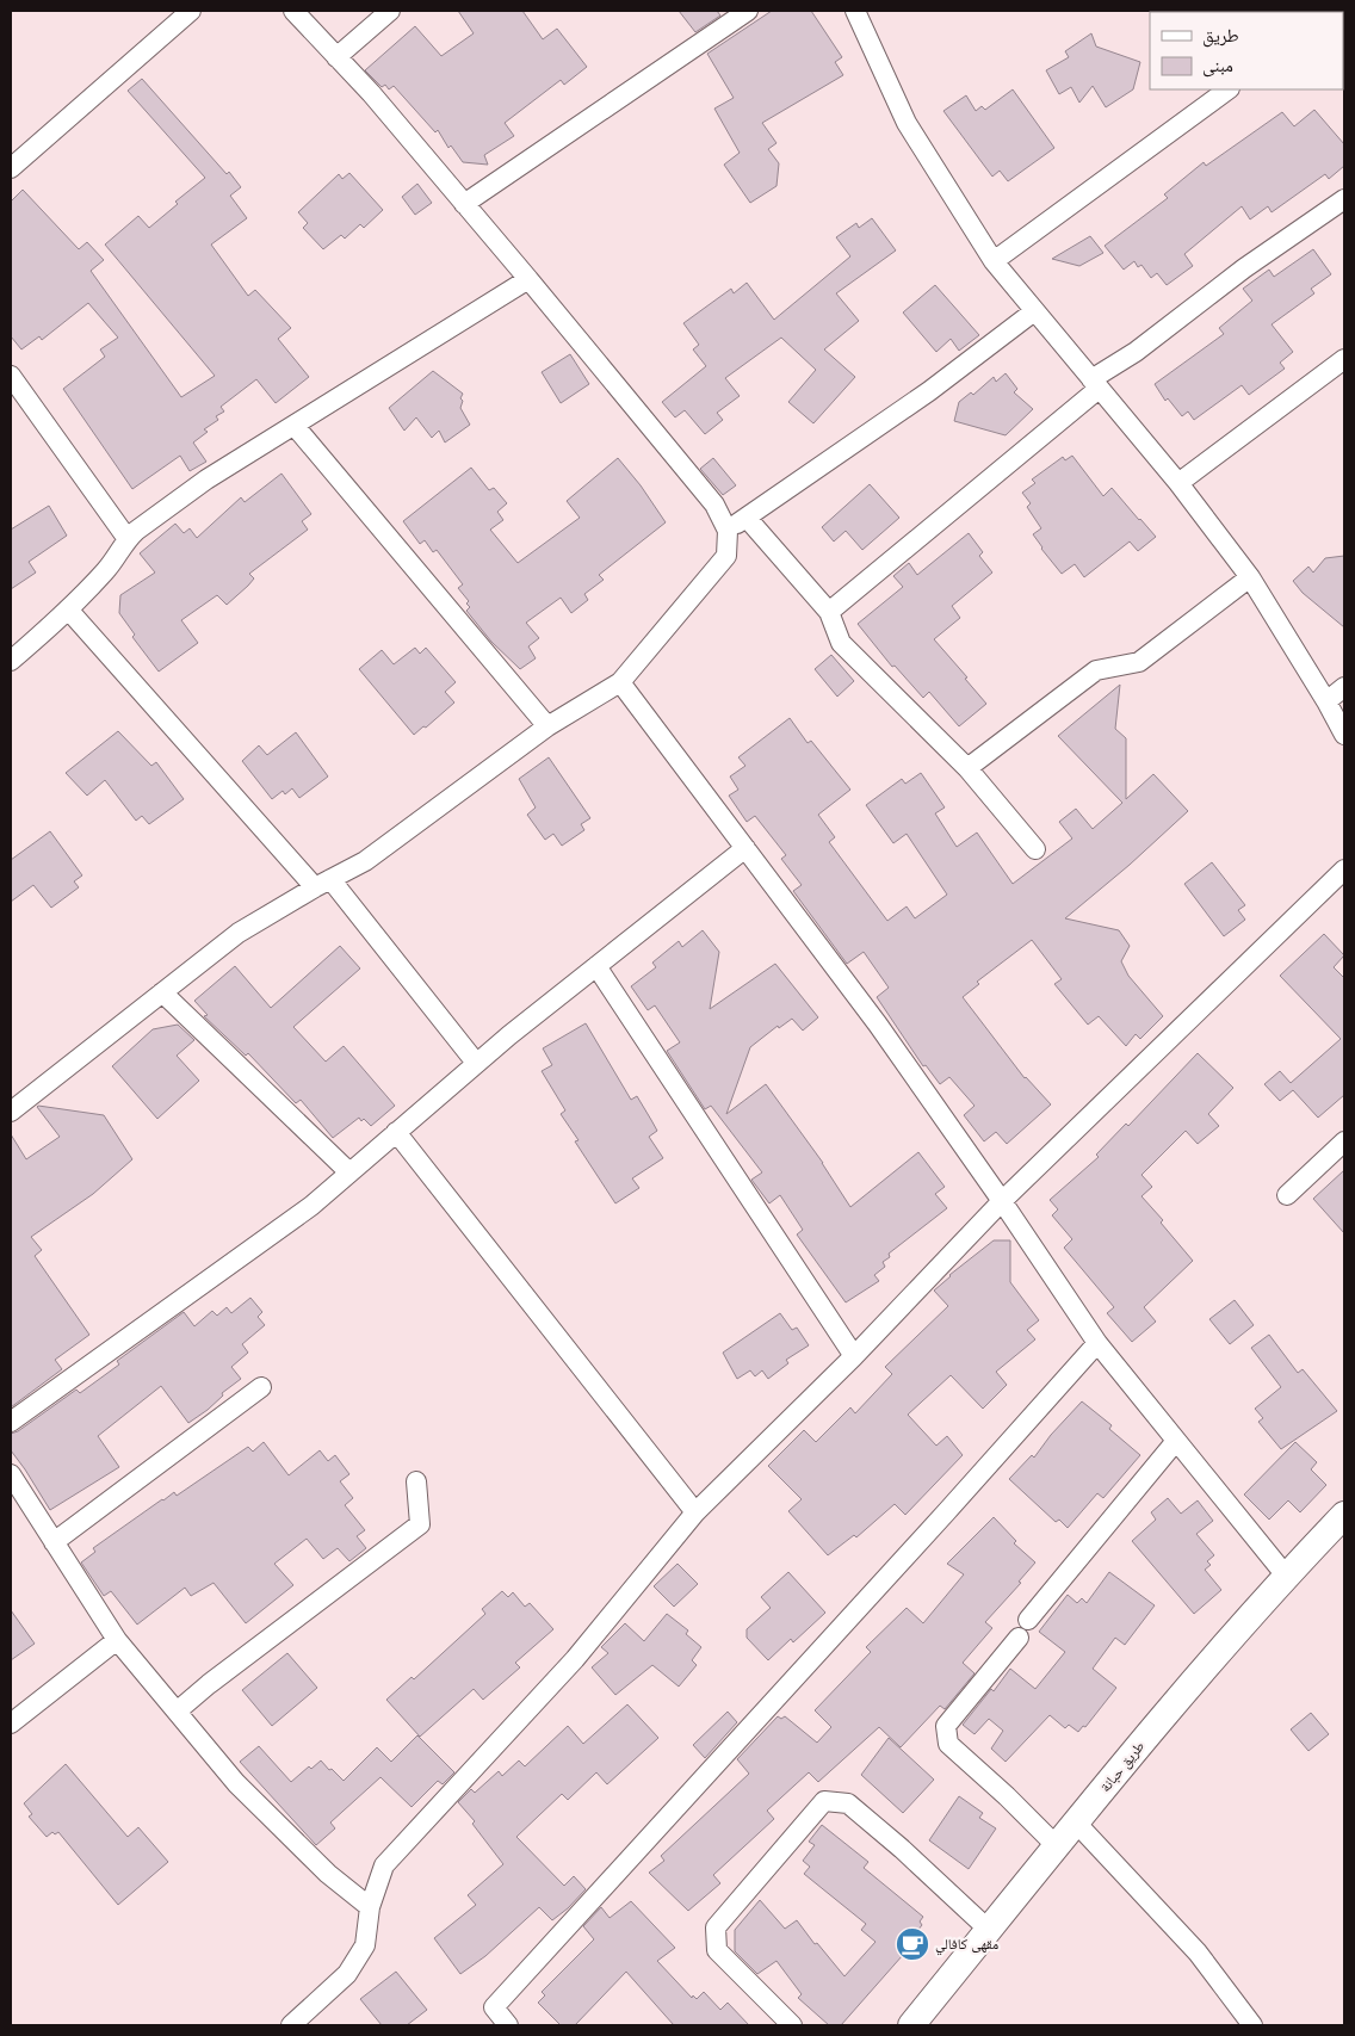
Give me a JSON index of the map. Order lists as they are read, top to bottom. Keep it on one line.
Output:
{"streets":{"street":["طريق حبانة"]},"places":{"cafe":["مقهى كافالي"]},"legend":["طريق","مبنى"]}
